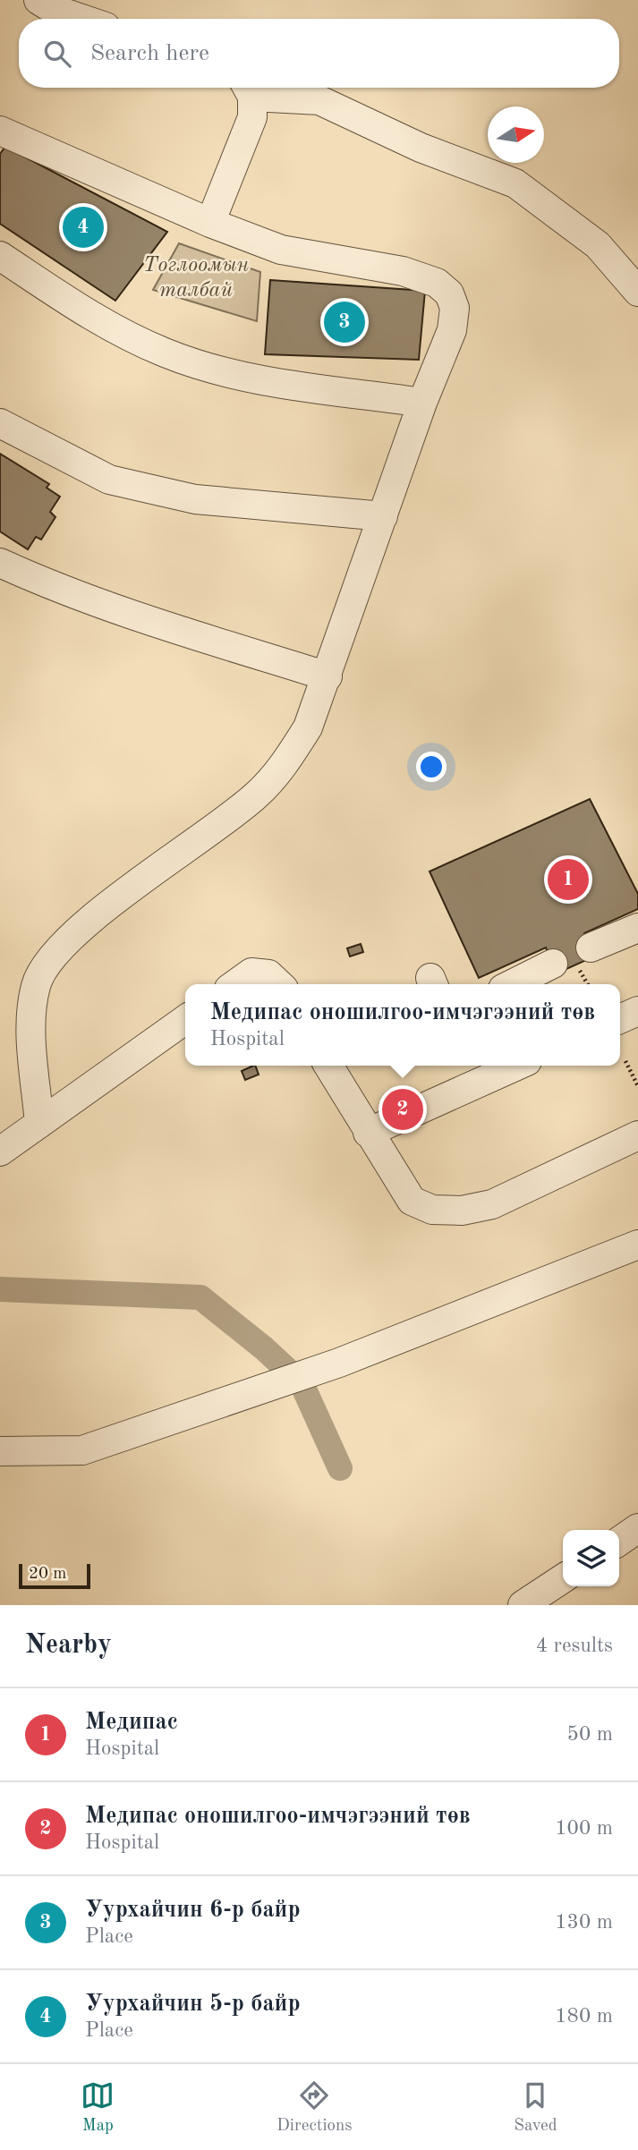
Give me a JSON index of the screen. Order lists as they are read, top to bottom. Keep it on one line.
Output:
{"parks":["Тоглоомын талбай"],"scale_bar":"20 m","north":"right","page":{"search":"Search here","pins":["4","3","1","2"],"popup":["Медипас оношилгоо-имчэгээний төв","Hospital"],"scale":"20 m","heading":["Nearby","4 results"],"list":[{"mark":"1","name":"Медипас","note":"Hospital","value":"50 m"},{"mark":"2","name":"Медипас оношилгоо-имчэгээний төв","note":"Hospital","value":"100 m"},{"mark":"3","name":"Уурхайчин 6-р байр","note":"Place","value":"130 m"},{"mark":"4","name":"Уурхайчин 5-р байр","note":"Place","value":"180 m"}],"nav":["Map","Directions","Saved"]}}
